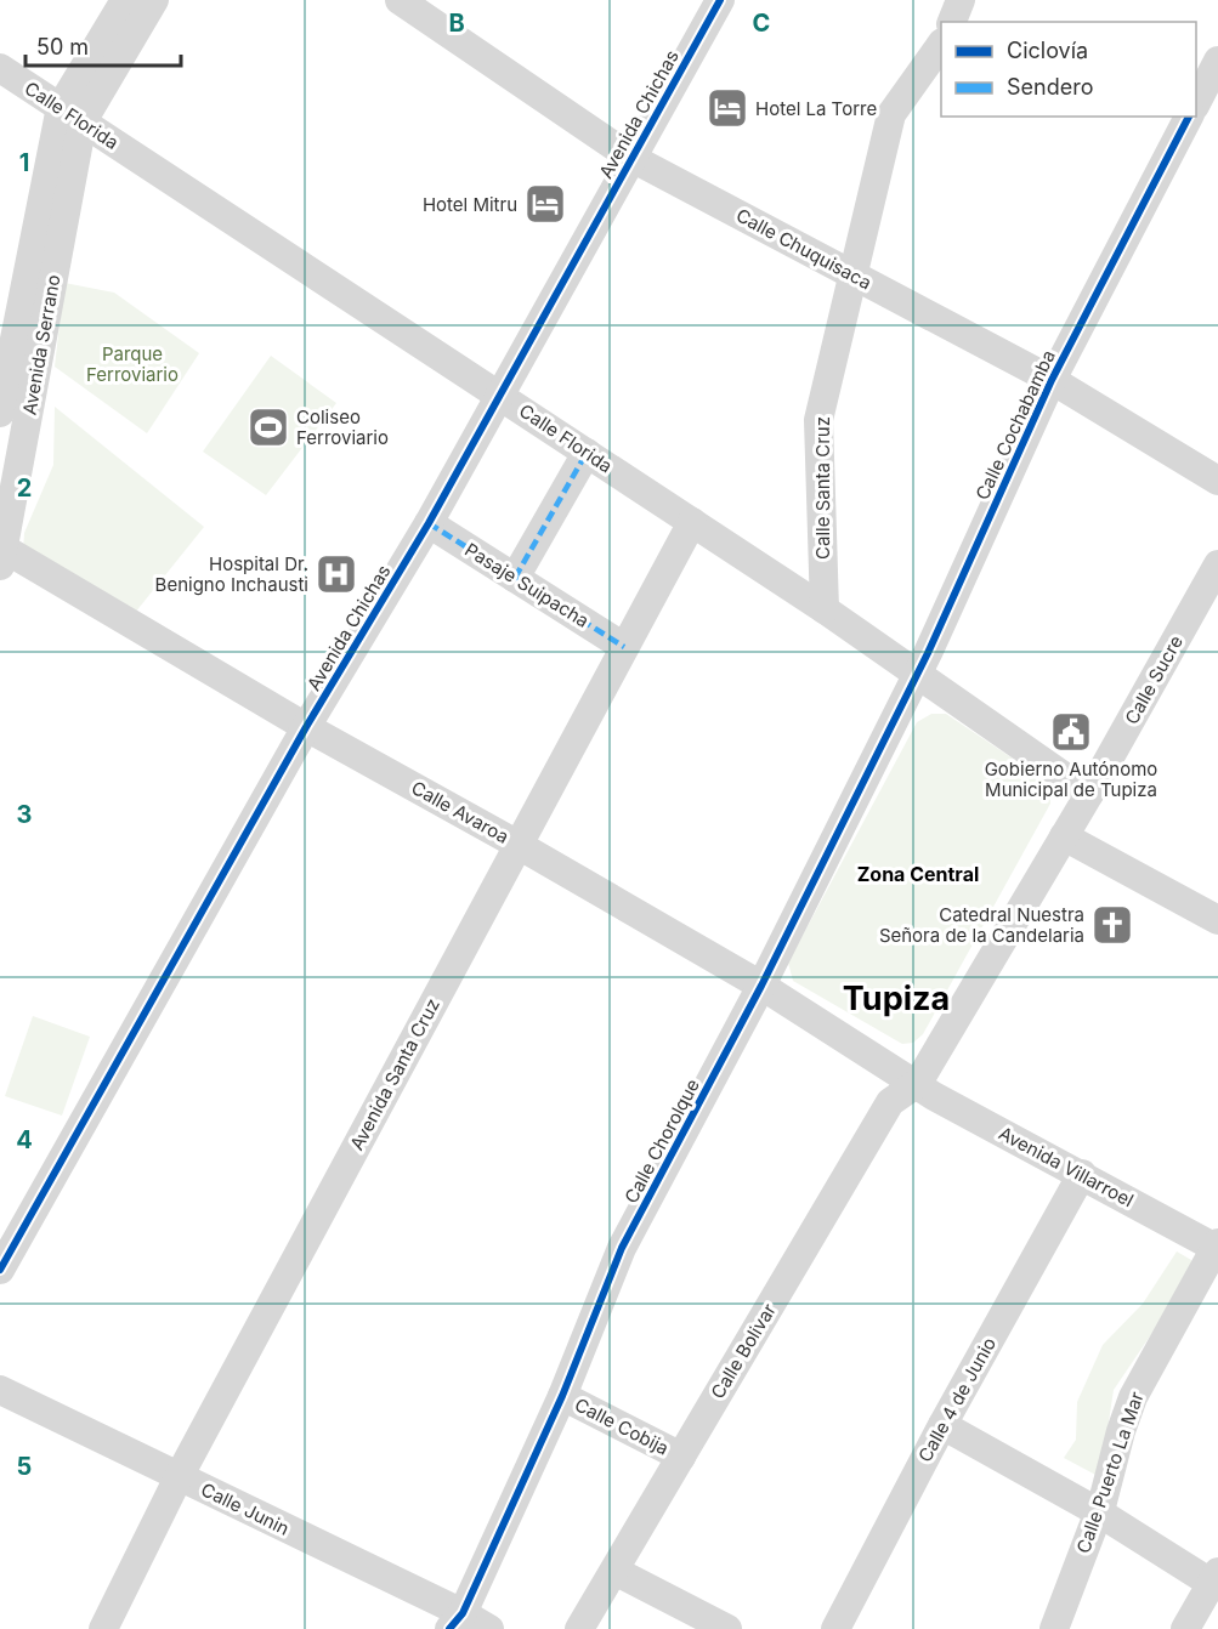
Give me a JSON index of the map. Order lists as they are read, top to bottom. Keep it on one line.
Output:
{"streets":{"street":["Avenida Chichas","Calle Florida","Calle Chuquisaca","Avenida Serrano","Calle Cochabamba","Calle Santa Cruz","Pasaje Suipacha","Calle Sucre","Calle Avaroa","Avenida Santa Cruz","Calle Chorolque","Avenida Villarroel","Calle Bolivar","Calle 4 de Junio","Calle Cobija","Calle Puerto La Mar","Calle Junin"]},"crossings":[["Avenida Chichas","Calle Florida"],["Avenida Chichas","Calle Chuquisaca"],["Avenida Chichas","Pasaje Suipacha"],["Avenida Chichas","Calle Avaroa"],["Calle Florida","Avenida Serrano"],["Calle Florida","Calle Cochabamba"],["Calle Florida","Calle Santa Cruz"],["Calle Florida","Calle Sucre"],["Calle Florida","Avenida Santa Cruz"],["Calle Florida","Calle Chorolque"],["Calle Chuquisaca","Calle Cochabamba"],["Calle Chuquisaca","Calle Santa Cruz"],["Avenida Serrano","Calle Avaroa"],["Calle Cochabamba","Calle Chorolque"],["Pasaje Suipacha","Avenida Santa Cruz"],["Calle Sucre","Calle Avaroa"],["Calle Sucre","Avenida Villarroel"],["Calle Sucre","Calle Bolivar"],["Calle Avaroa","Avenida Santa Cruz"],["Calle Avaroa","Calle Chorolque"],["Calle Avaroa","Avenida Villarroel"],["Calle Avaroa","Calle Bolivar"],["Avenida Santa Cruz","Calle Junin"],["Calle Chorolque","Calle Cobija"],["Calle Chorolque","Calle Junin"],["Avenida Villarroel","Calle Bolivar"],["Avenida Villarroel","Calle 4 de Junio"],["Avenida Villarroel","Calle Puerto La Mar"],["Calle Bolivar","Calle Cobija"]],"districts":["Zona Central","Tupiza"],"parks":["Parque Ferroviario"],"places":{"hotel":["Hotel La Torre","Hotel Mitru"],"sports":["Coliseo Ferroviario"],"hospital":["Hospital Dr. Benigno Inchausti"],"public building":["Gobierno Autónomo Municipal de Tupiza"],"church":["Catedral Nuestra Señora de la Candelaria"]},"legend":["Ciclovía","Sendero"],"scale_bar":"50 m","grid":{"columns":["B","C"],"rows":["1","2","3","4","5"]}}
